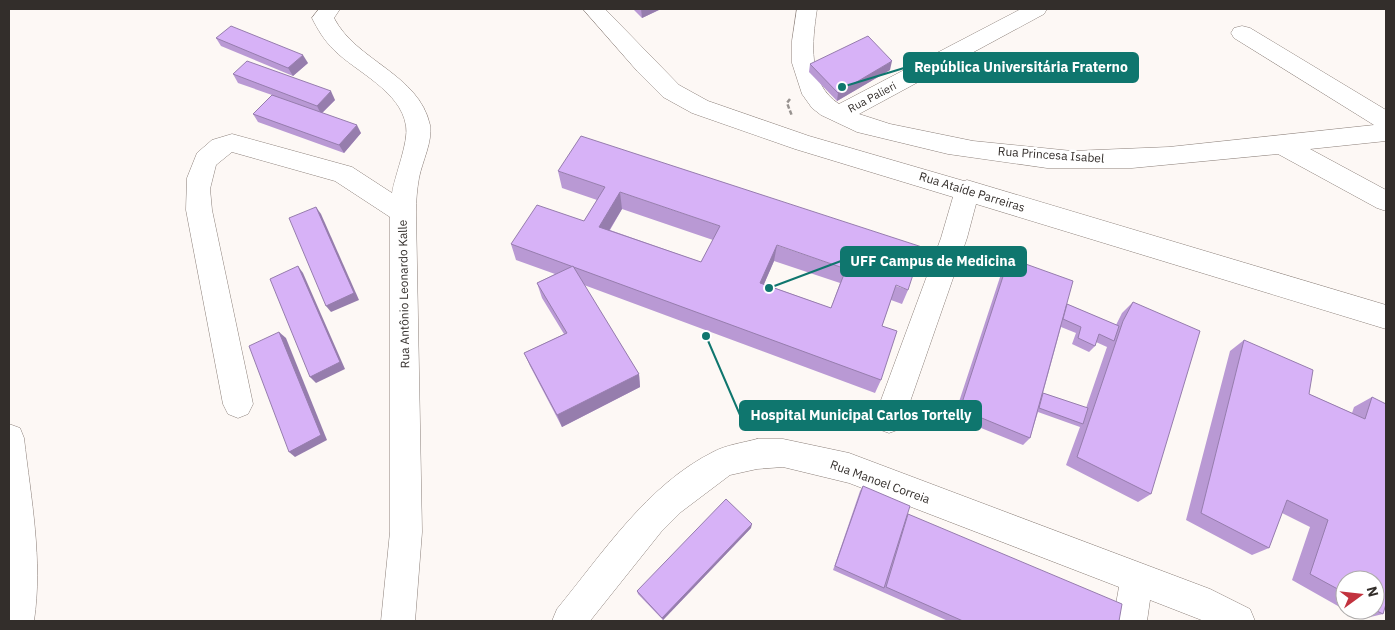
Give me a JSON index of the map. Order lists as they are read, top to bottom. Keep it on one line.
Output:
{"streets":{"street":["Rua Palieri","Rua Princesa Isabel","Rua Ataíde Parreiras","Rua Antônio Leonardo Kalle","Rua Manoel Correia"]},"crossings":[["Rua Palieri","Rua Princesa Isabel"]],"places":["República Universitária Fraterno","UFF Campus de Medicina","Hospital Municipal Carlos Tortelly"],"north":"right"}
